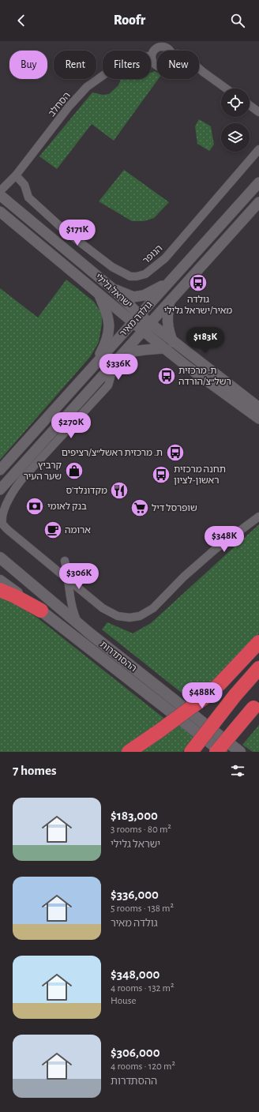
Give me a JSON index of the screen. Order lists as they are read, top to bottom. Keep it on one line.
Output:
{"streets":{"main road":["ההסתדרות"],"street":["הסחלב","הנופר","ישראל גלילי","גולדה מאיר"]},"crossings":[["הסחלב","הנופר"],["ישראל גלילי","גולדה מאיר"]],"places":{"bus stop":["גולדה מאיר/ישראל גלילי","ת. מרכזית רשל״צ/הורדה","ת. מרכזית ראשל״צ/רציפים","תחנה מרכזית ראשון-לציון"],"shop":["קרביץ שער העיר"],"restaurant":["מקדונלד'ס"],"bank":["בנק לאומי"],"supermarket":["שופרסל דיל"],"cafe":["ארומה"]},"page":{"header":"Roofr","chip":["Buy","Rent","Filters","New"],"price":["$171K","$183K","$336K","$270K","$348K","$306K","$488K"],"heading":"7 homes","list":[{"name":"$183,000","note":"3 rooms · 80 m² · ישראל גלילי"},{"name":"$336,000","note":"5 rooms · 138 m² · גולדה מאיר"},{"name":"$348,000","note":"4 rooms · 132 m² · House"},{"name":"$306,000","note":"4 rooms · 120 m² · ההסתדרות"}]}}
